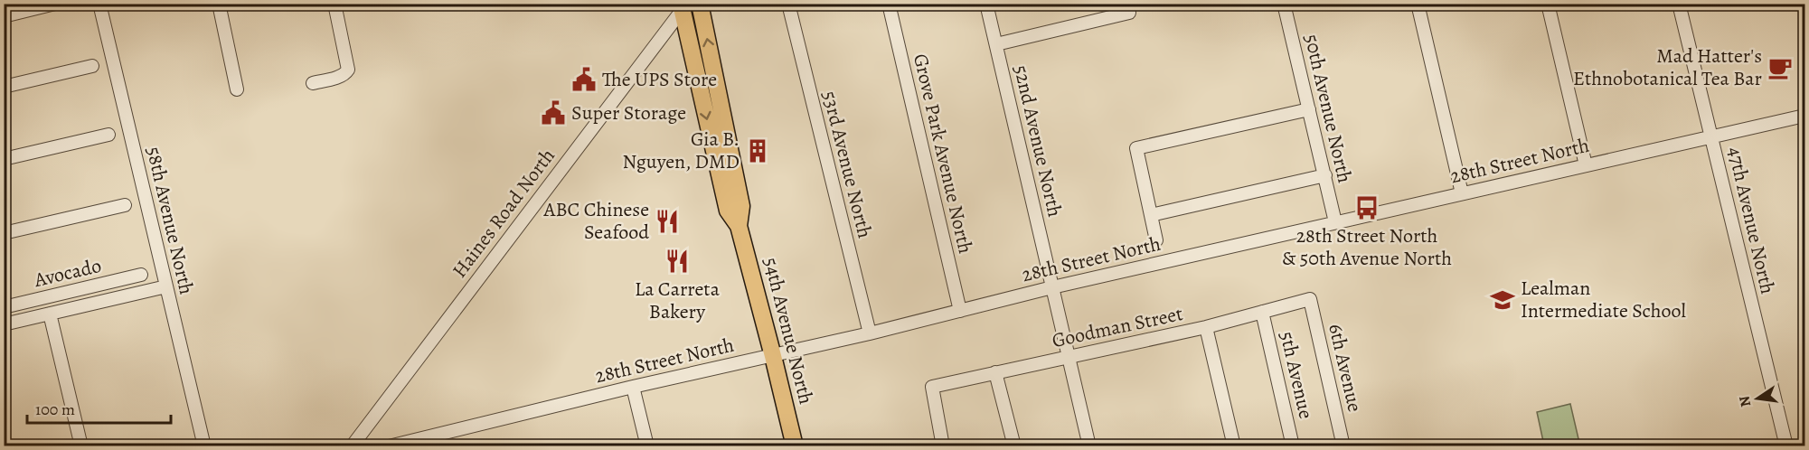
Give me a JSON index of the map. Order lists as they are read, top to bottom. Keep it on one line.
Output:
{"streets":{"main road":["54th Avenue North"],"street":["50th Avenue North","52nd Avenue North","Grove Park Avenue North","28th Street North","53rd Avenue North","Haines Road North","58th Avenue North","47th Avenue North","Avocado","Goodman Street","6th Avenue","5th Avenue"]},"crossings":[["50th Avenue North","28th Street North"],["52nd Avenue North","28th Street North"],["52nd Avenue North","Goodman Street"],["Grove Park Avenue North","28th Street North"],["28th Street North","53rd Avenue North"],["28th Street North","47th Avenue North"],["28th Street North","54th Avenue North"],["Haines Road North","54th Avenue North"],["Goodman Street","6th Avenue"],["Goodman Street","5th Avenue"]],"places":{"cafe":["Mad Hatter's Ethnobotanical Tea Bar"],"public building":["The UPS Store","Super Storage"],"building":["Gia B. Nguyen, DMD"],"bus stop":["28th Street North & 50th Avenue North"],"restaurant":["ABC Chinese Seafood","La Carreta Bakery"],"school or university":["Lealman Intermediate School"]},"scale_bar":"100 m","north":"left"}
